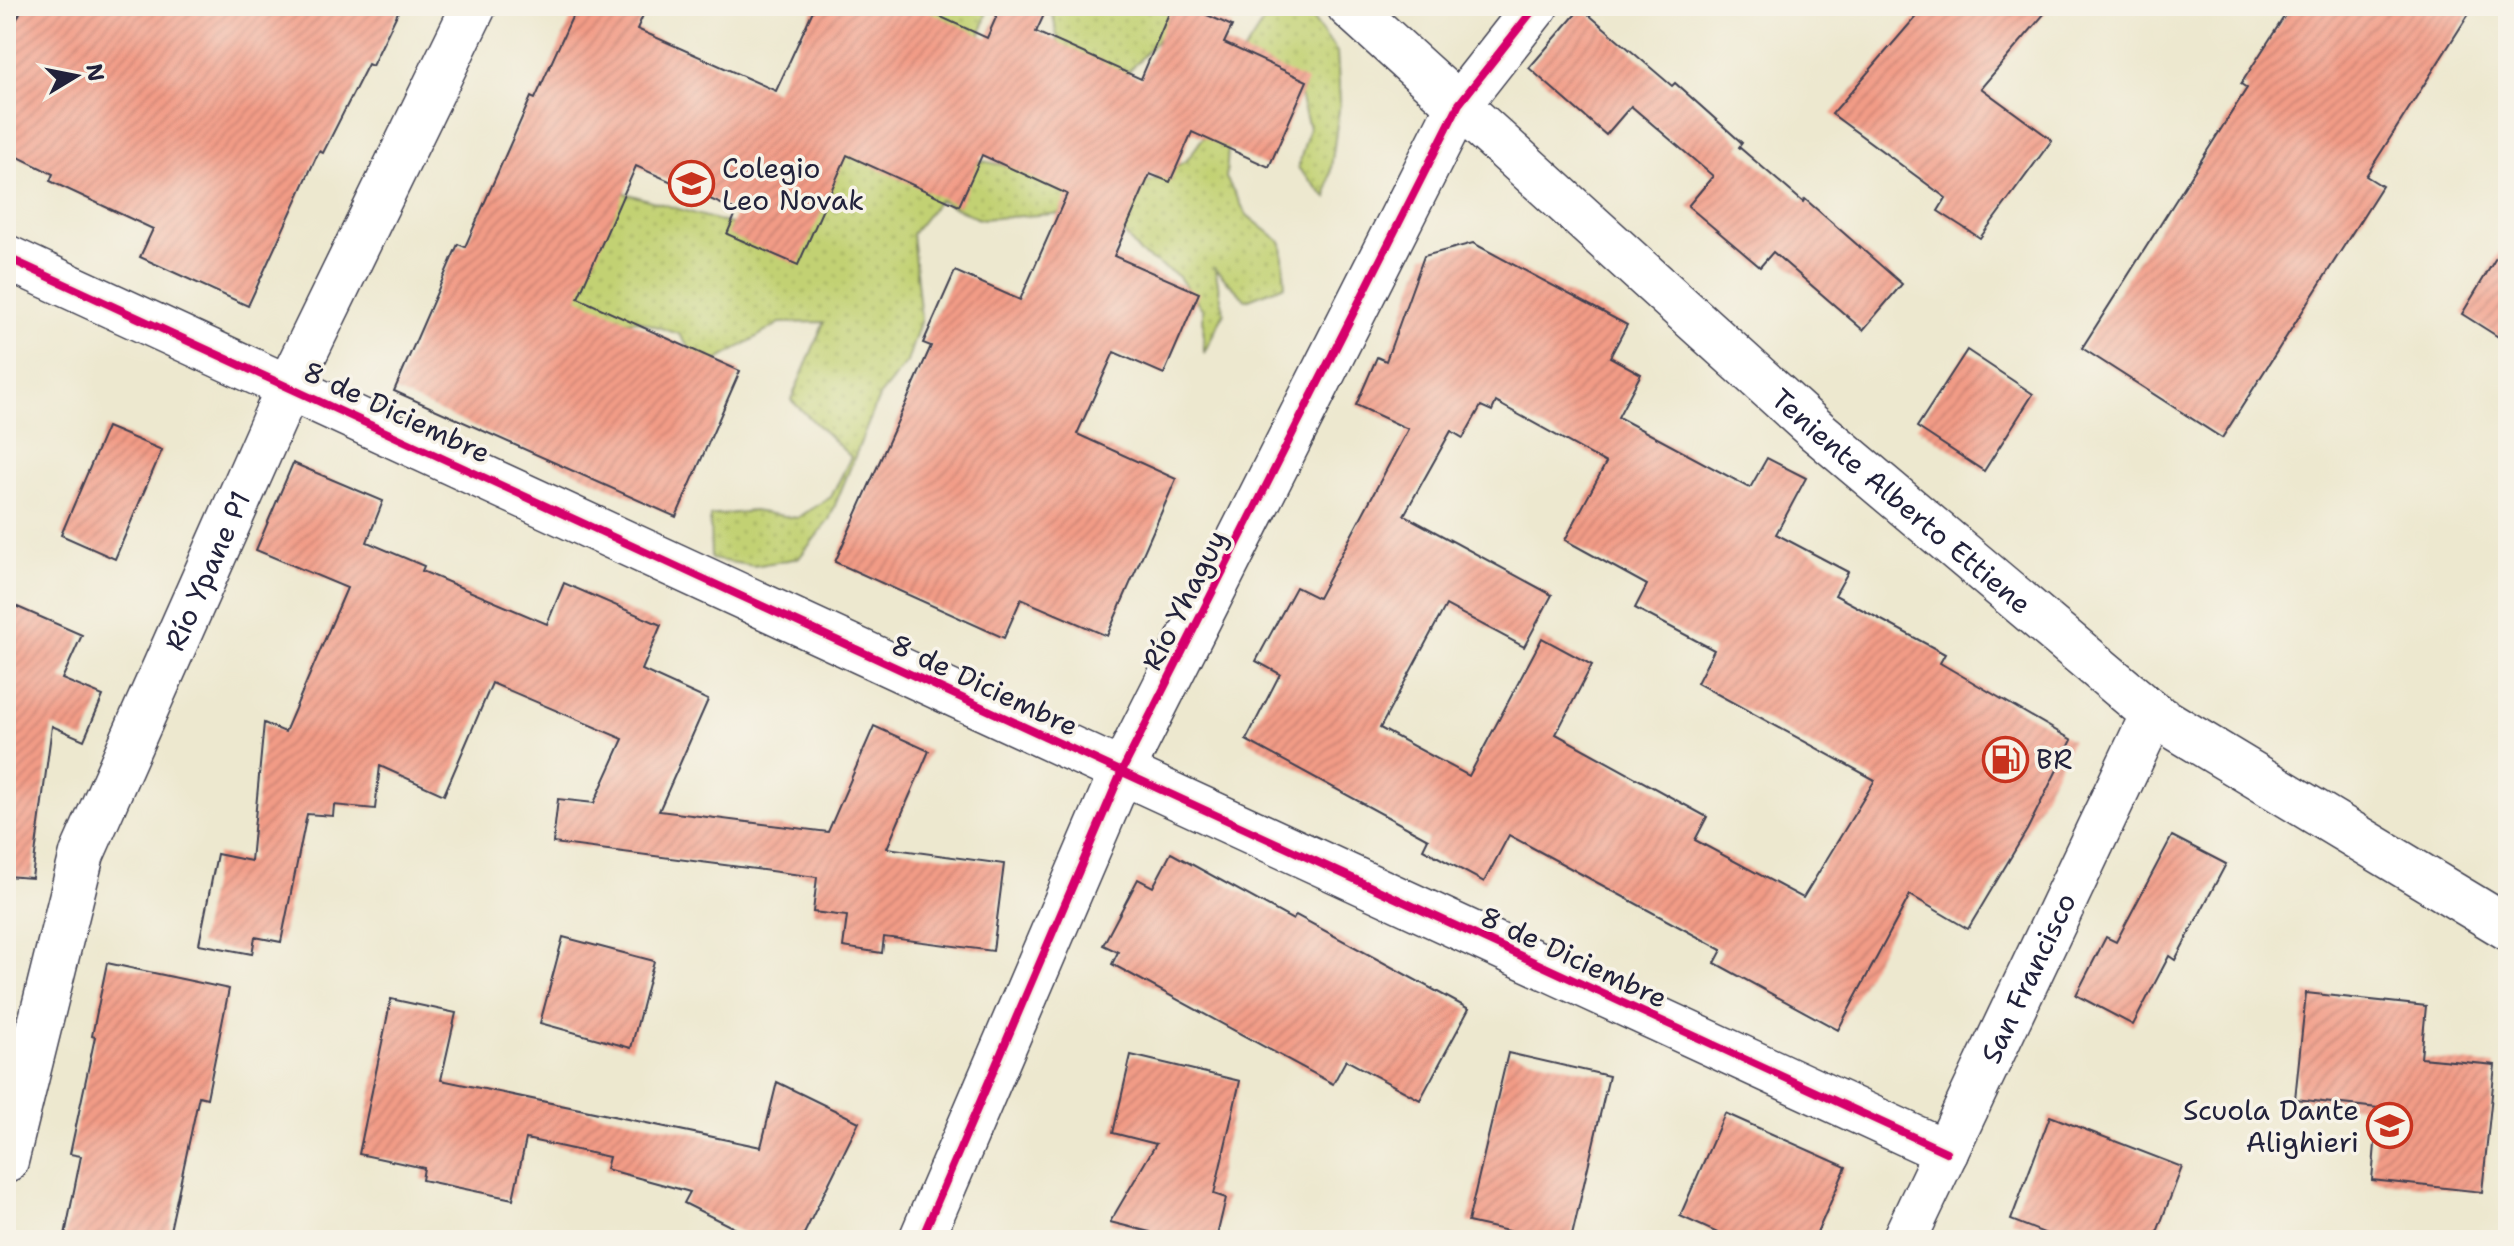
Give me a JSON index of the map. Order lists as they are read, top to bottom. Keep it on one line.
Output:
{"streets":{"street":["8 de Diciembre","Teniente Alberto Ettiene","Río Ypane P1","Río Yhaguy","San Francisco"]},"crossings":[["8 de Diciembre","Río Ypane P1"],["8 de Diciembre","Río Yhaguy"],["8 de Diciembre","San Francisco"],["Teniente Alberto Ettiene","Río Yhaguy"],["Teniente Alberto Ettiene","San Francisco"]],"places":{"school or university":["Colegio Leo Novak","Scuola Dante Alighieri"],"fuel station":["BR"]},"north":"right"}
